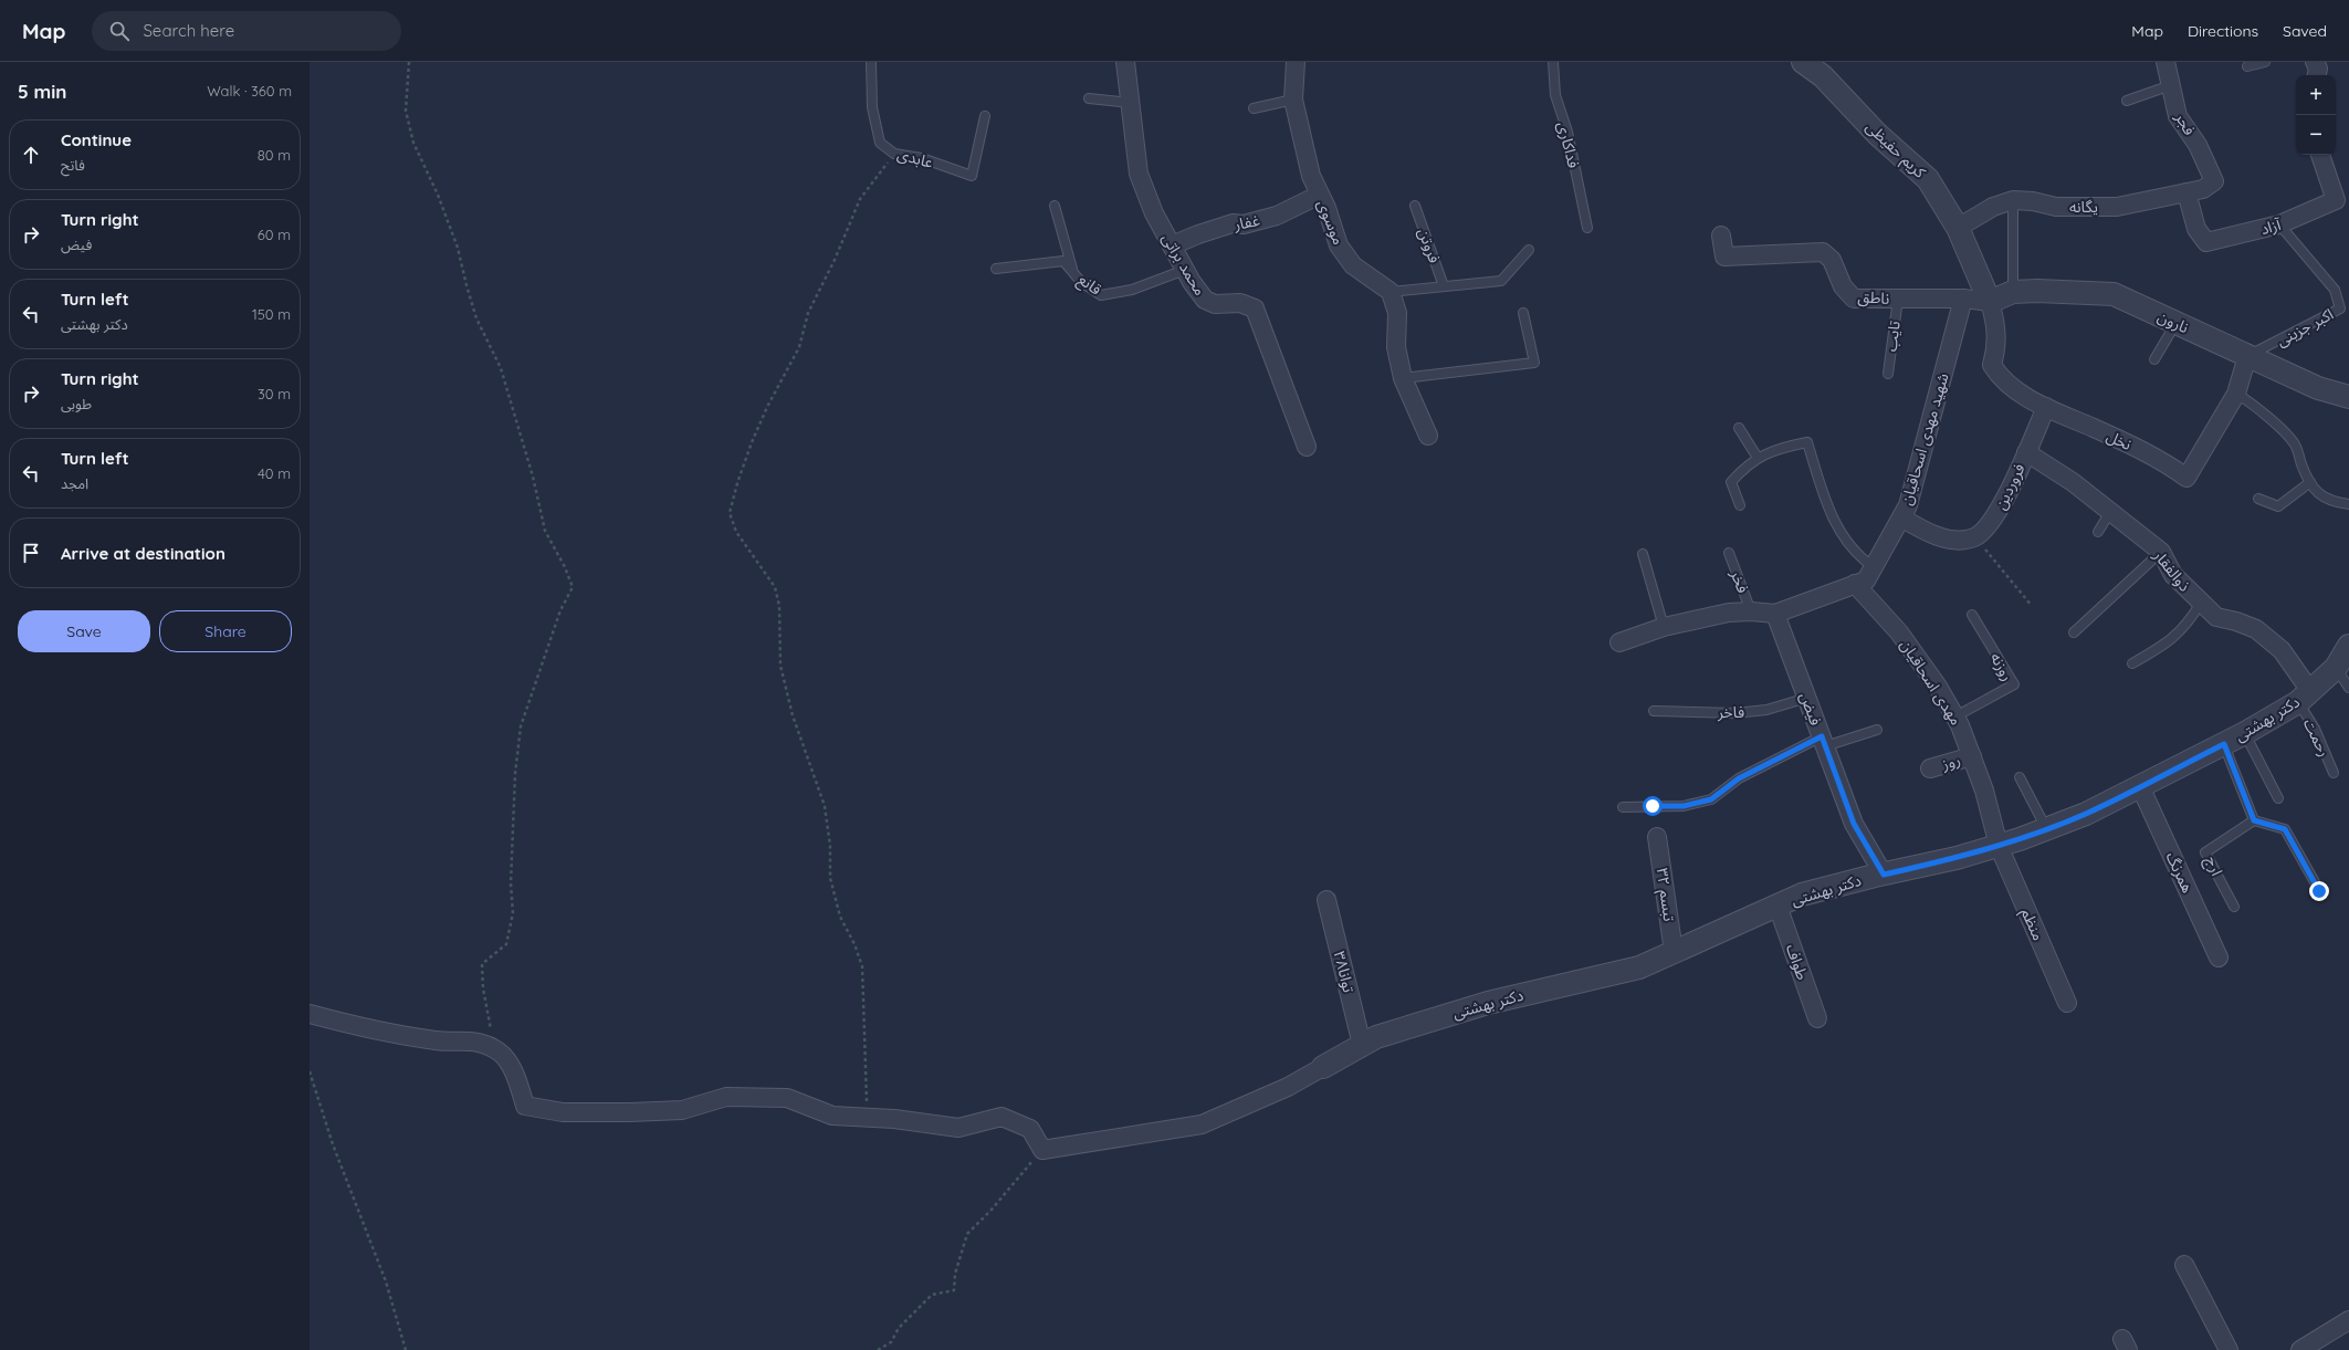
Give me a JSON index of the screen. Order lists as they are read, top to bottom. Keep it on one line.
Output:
{"streets":{"street":["فجر","کریم حفیظی","یگانه","غفار","موسوی","آزاد","محمد براتی","ناطق","نارون","شهید مهدی اسحاقیان","نخل","فروردین","ذوالفقار","مهدی اسحاقیان","فیض","دکتر بهشتی","روز","همرنگ","تبسم ۳۲","منظم","طواف","توانا۳۸"],"lane":["فداکاری","عابدی","فروتن","قانع","اکبر جزینی","تایب","فخر","روزنه","فاخر","رحمت","ارج"]},"crossings":[["فجر","یگانه"],["کریم حفیظی","یگانه"],["کریم حفیظی","ناطق"],["کریم حفیظی","نارون"],["کریم حفیظی","نخل"],["یگانه","آزاد"],["غفار","موسوی"],["غفار","محمد براتی"],["آزاد","اکبر جزینی"],["محمد براتی","قانع"],["ناطق","نارون"],["ناطق","تایب"],["ناطق","شهید مهدی اسحاقیان"],["ناطق","نخل"],["نارون","اکبر جزینی"],["نارون","نخل"],["اکبر جزینی","نخل"],["شهید مهدی اسحاقیان","فخر"],["شهید مهدی اسحاقیان","مهدی اسحاقیان"],["شهید مهدی اسحاقیان","فیض"],["نخل","فروردین"],["فروردین","ذوالفقار"],["ذوالفقار","دکتر بهشتی"],["ذوالفقار","رحمت"],["روزنه","مهدی اسحاقیان"],["مهدی اسحاقیان","دکتر بهشتی"],["مهدی اسحاقیان","روز"],["مهدی اسحاقیان","منظم"],["فیض","فاخر"],["فیض","دکتر بهشتی"],["دکتر بهشتی","رحمت"],["دکتر بهشتی","همرنگ"],["دکتر بهشتی","تبسم ۳۲"],["دکتر بهشتی","منظم"],["دکتر بهشتی","طواف"],["دکتر بهشتی","توانا۳۸"]],"page":{"header":"Map","search":"Search here","nav":["Map","Directions","Saved"],"heading":["5 min","Walk · 360 m"],"map_buttons":["+","−"],"list":[["Continue","فاتح","80 m"],["Turn right","فیض","60 m"],["Turn left","دکتر بهشتی","150 m"],["Turn right","طوبی","30 m"],["Turn left","امجد","40 m"],"Arrive at destination"],"buttons":["Save","Share"]}}
